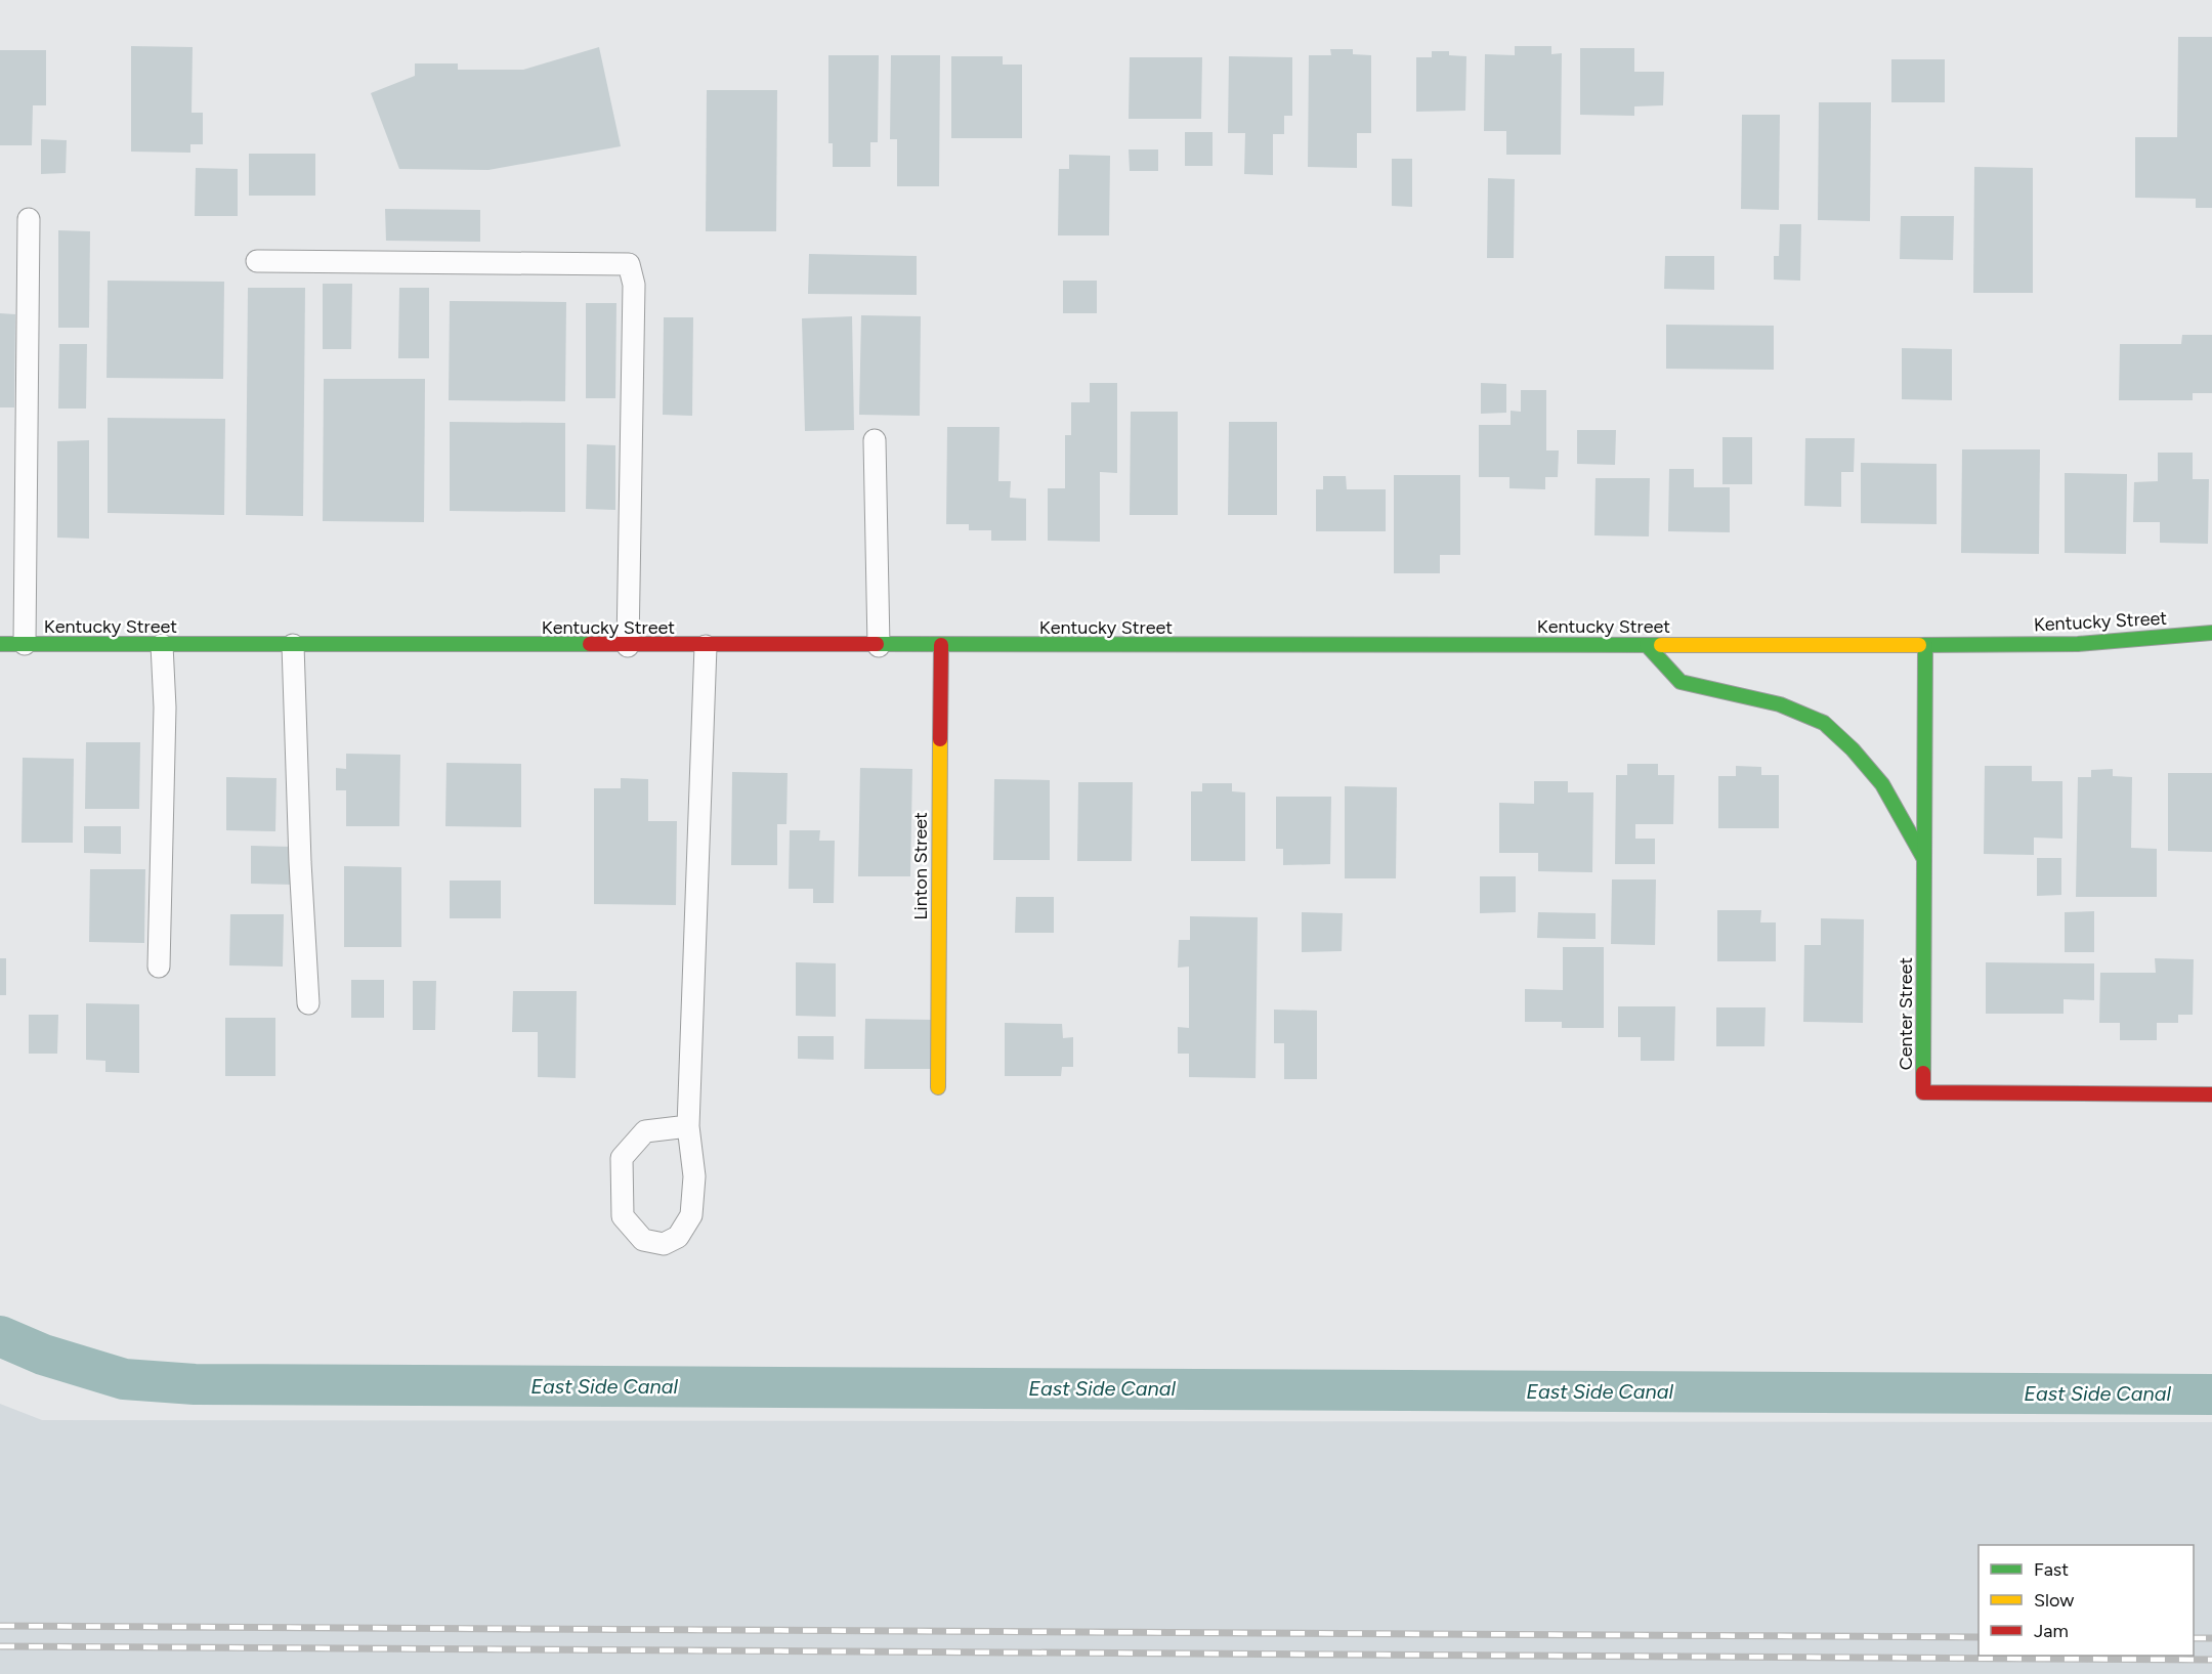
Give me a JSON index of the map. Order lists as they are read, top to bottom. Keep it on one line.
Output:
{"streets":{"street":["Kentucky Street","Linton Street","Center Street"]},"crossings":[["Kentucky Street","Linton Street"],["Kentucky Street","Center Street"]],"water":["East Side Canal"],"legend":["Fast","Slow","Jam"]}
